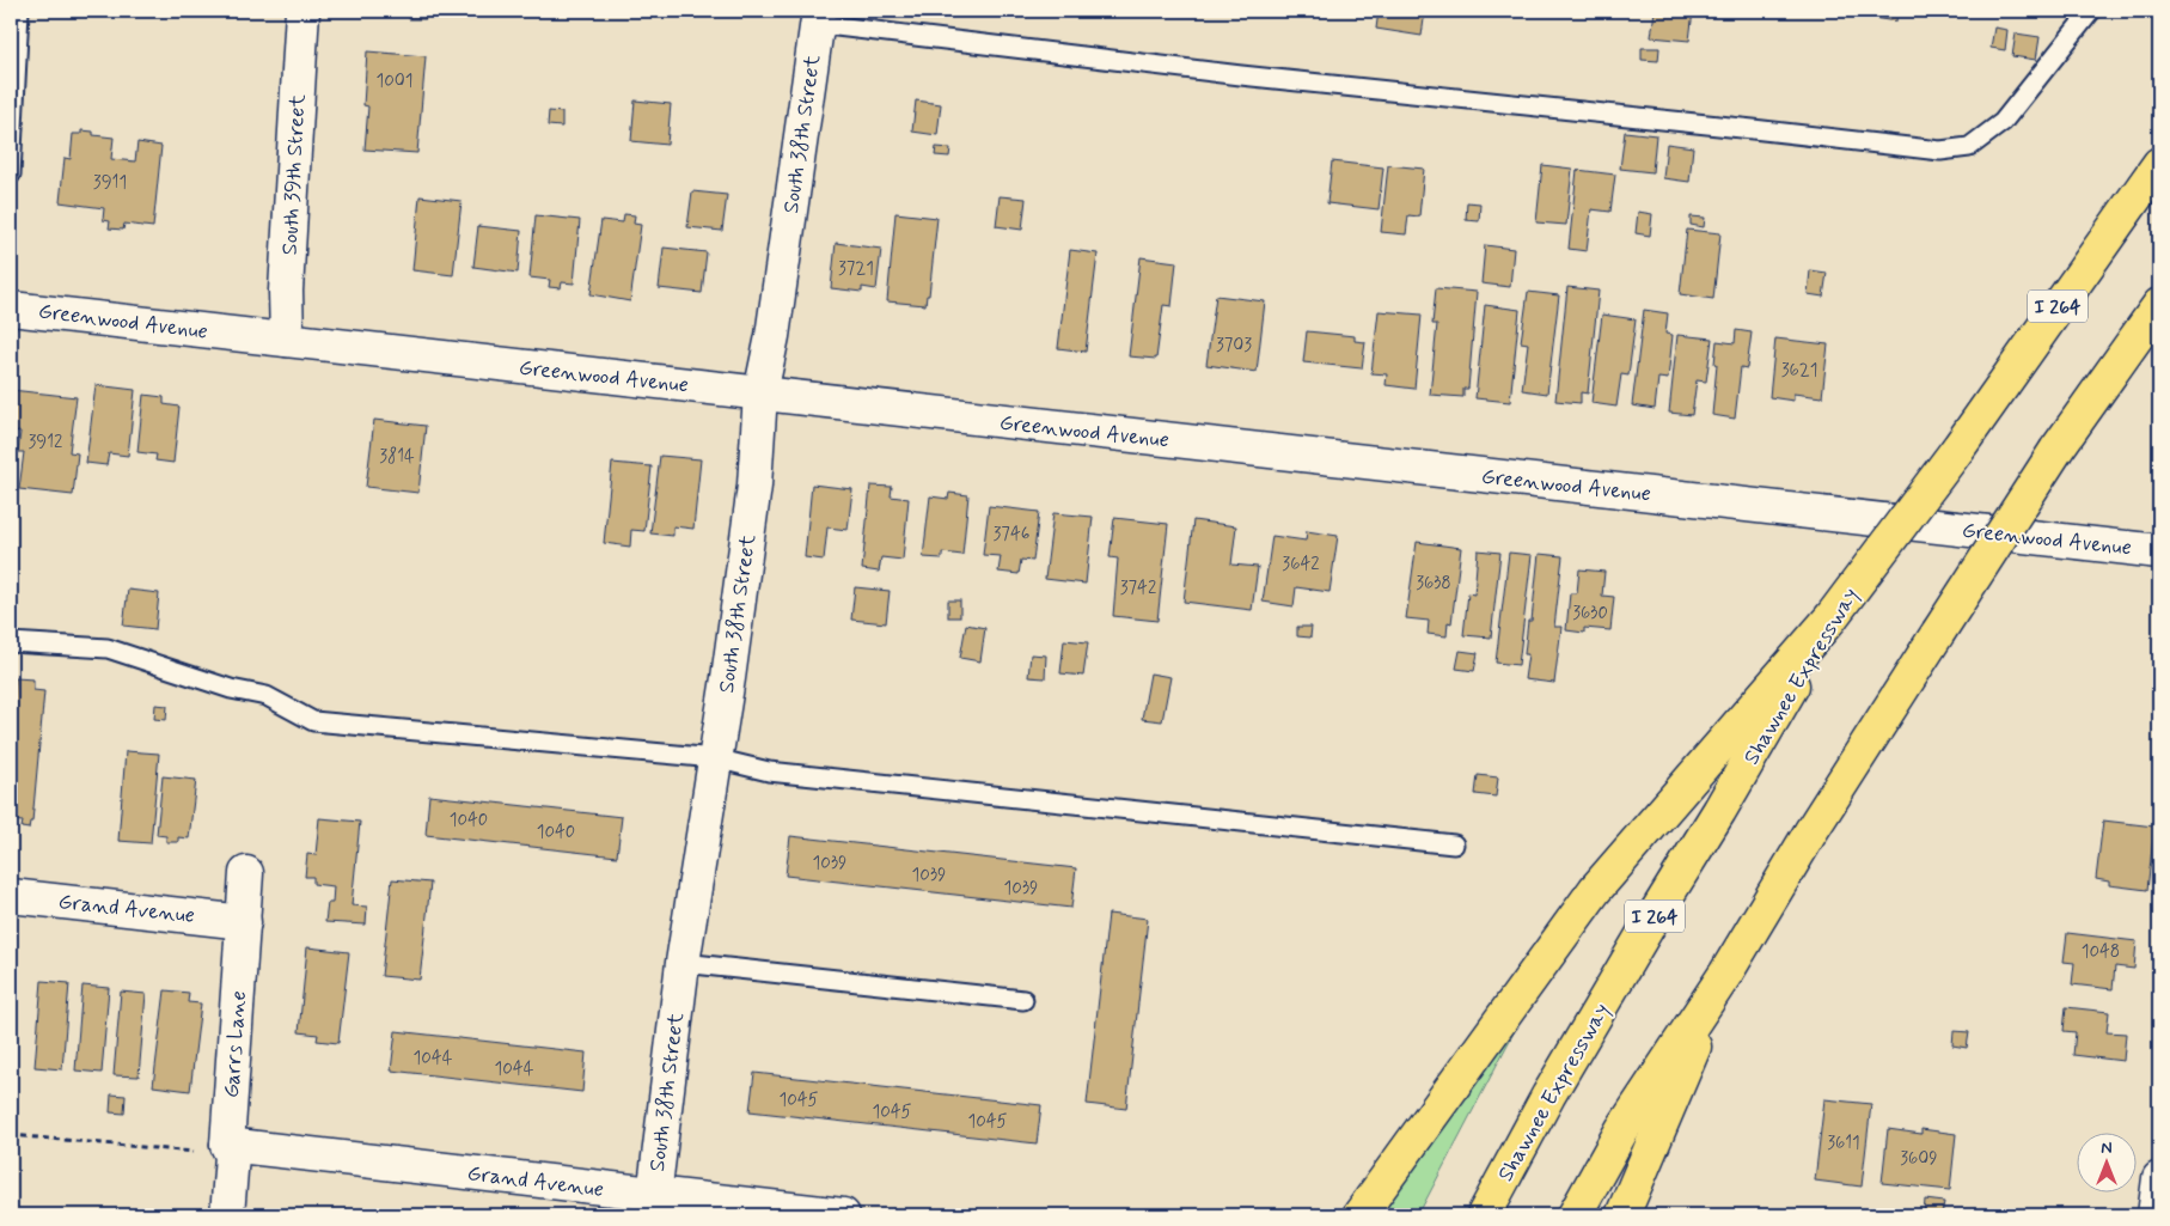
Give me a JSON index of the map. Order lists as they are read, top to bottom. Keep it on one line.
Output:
{"streets":{"highway":["I 264","Shawnee Expressway"],"street":["South 38th Street","South 39th Street","Greenwood Avenue","Grand Avenue","Garrs Lane"]},"crossings":[["South 38th Street","Greenwood Avenue"],["South 38th Street","Grand Avenue"],["South 39th Street","Greenwood Avenue"],["Grand Avenue","Garrs Lane"]],"house_numbers":["1001","3911","3721","3703","3621","3912","3814","3746","3642","3638","3742","3630","1040","1040","1039","1039","1039","1048","1044","1044","1045","1045","1045","3611","3609"],"north":"top"}
